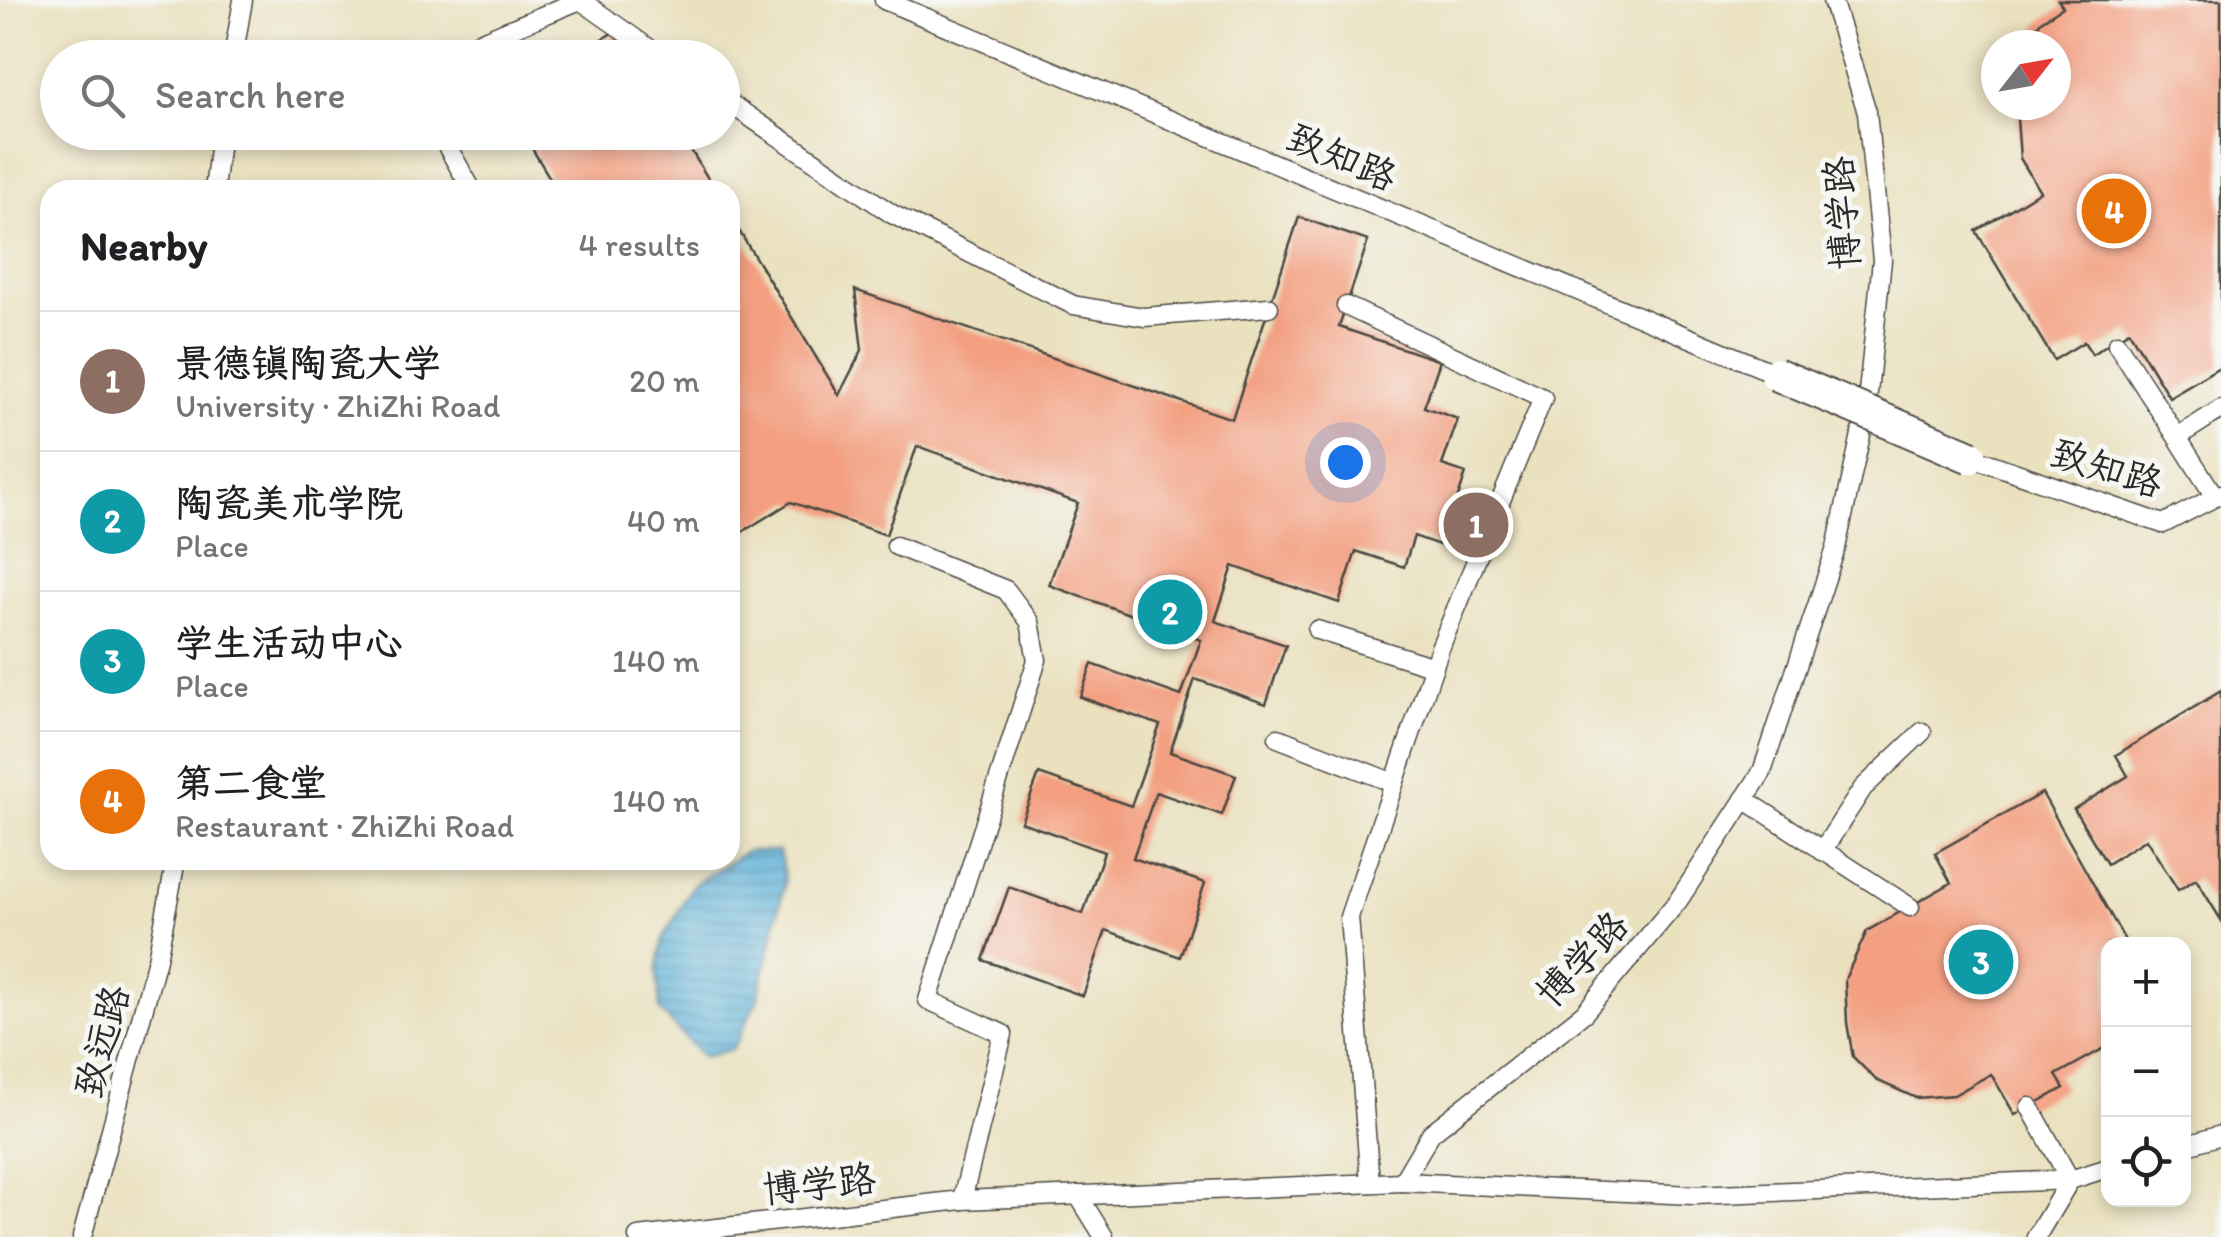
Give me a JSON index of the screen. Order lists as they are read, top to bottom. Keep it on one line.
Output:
{"streets":{"lane":["致知路","博学路","致远路"]},"north":"top right","page":{"search":"Search here","pins":["4","1","2","3"],"heading":["Nearby","4 results"],"list":[{"mark":"1","name":"景德镇陶瓷大学","note":"University · ZhiZhi Road","value":"20 m"},{"mark":"2","name":"陶瓷美术学院","note":"Place","value":"40 m"},{"mark":"3","name":"学生活动中心","note":"Place","value":"140 m"},{"mark":"4","name":"第二食堂","note":"Restaurant · ZhiZhi Road","value":"140 m"}],"map_buttons":["+","−"]}}
